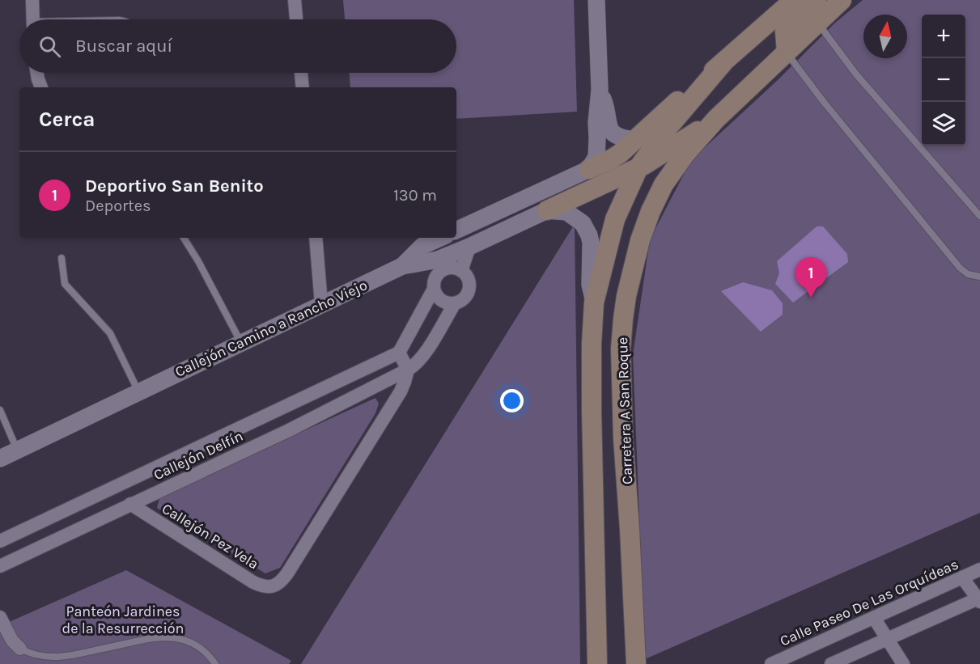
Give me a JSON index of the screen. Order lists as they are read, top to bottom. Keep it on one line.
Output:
{"streets":{"main road":["Carretera A San Roque"],"street":["Callejón Camino a Rancho Viejo","Callejón Delfín","Callejón Pez Vela","Calle Paseo De Las Orquídeas"]},"crossings":[["Callejón Delfín","Callejón Pez Vela"]],"parks":["Panteón Jardines de la Resurrección"],"north":"top","page":{"map_buttons":["+","−"],"search":"Buscar aquí","heading":"Cerca","list":[{"mark":"1","name":"Deportivo San Benito","note":"Deportes","value":"130 m"}],"pins":"1"}}
